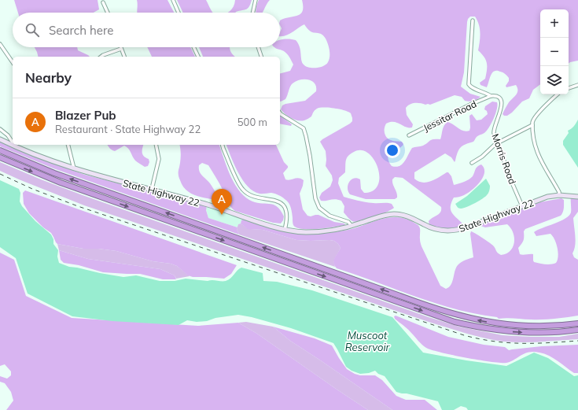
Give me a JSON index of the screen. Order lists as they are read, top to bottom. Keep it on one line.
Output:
{"streets":{"main road":["State Highway 22"],"street":["Jessitar Road","Morris Road"]},"crossings":[["Jessitar Road","Morris Road"],["Morris Road","State Highway 22"]],"water":["Muscoot Reservoir"],"page":{"map_buttons":["+","−"],"search":"Search here","heading":"Nearby","list":[{"mark":"A","name":"Blazer Pub","note":"Restaurant · State Highway 22","value":"500 m"}],"pins":"A"}}
